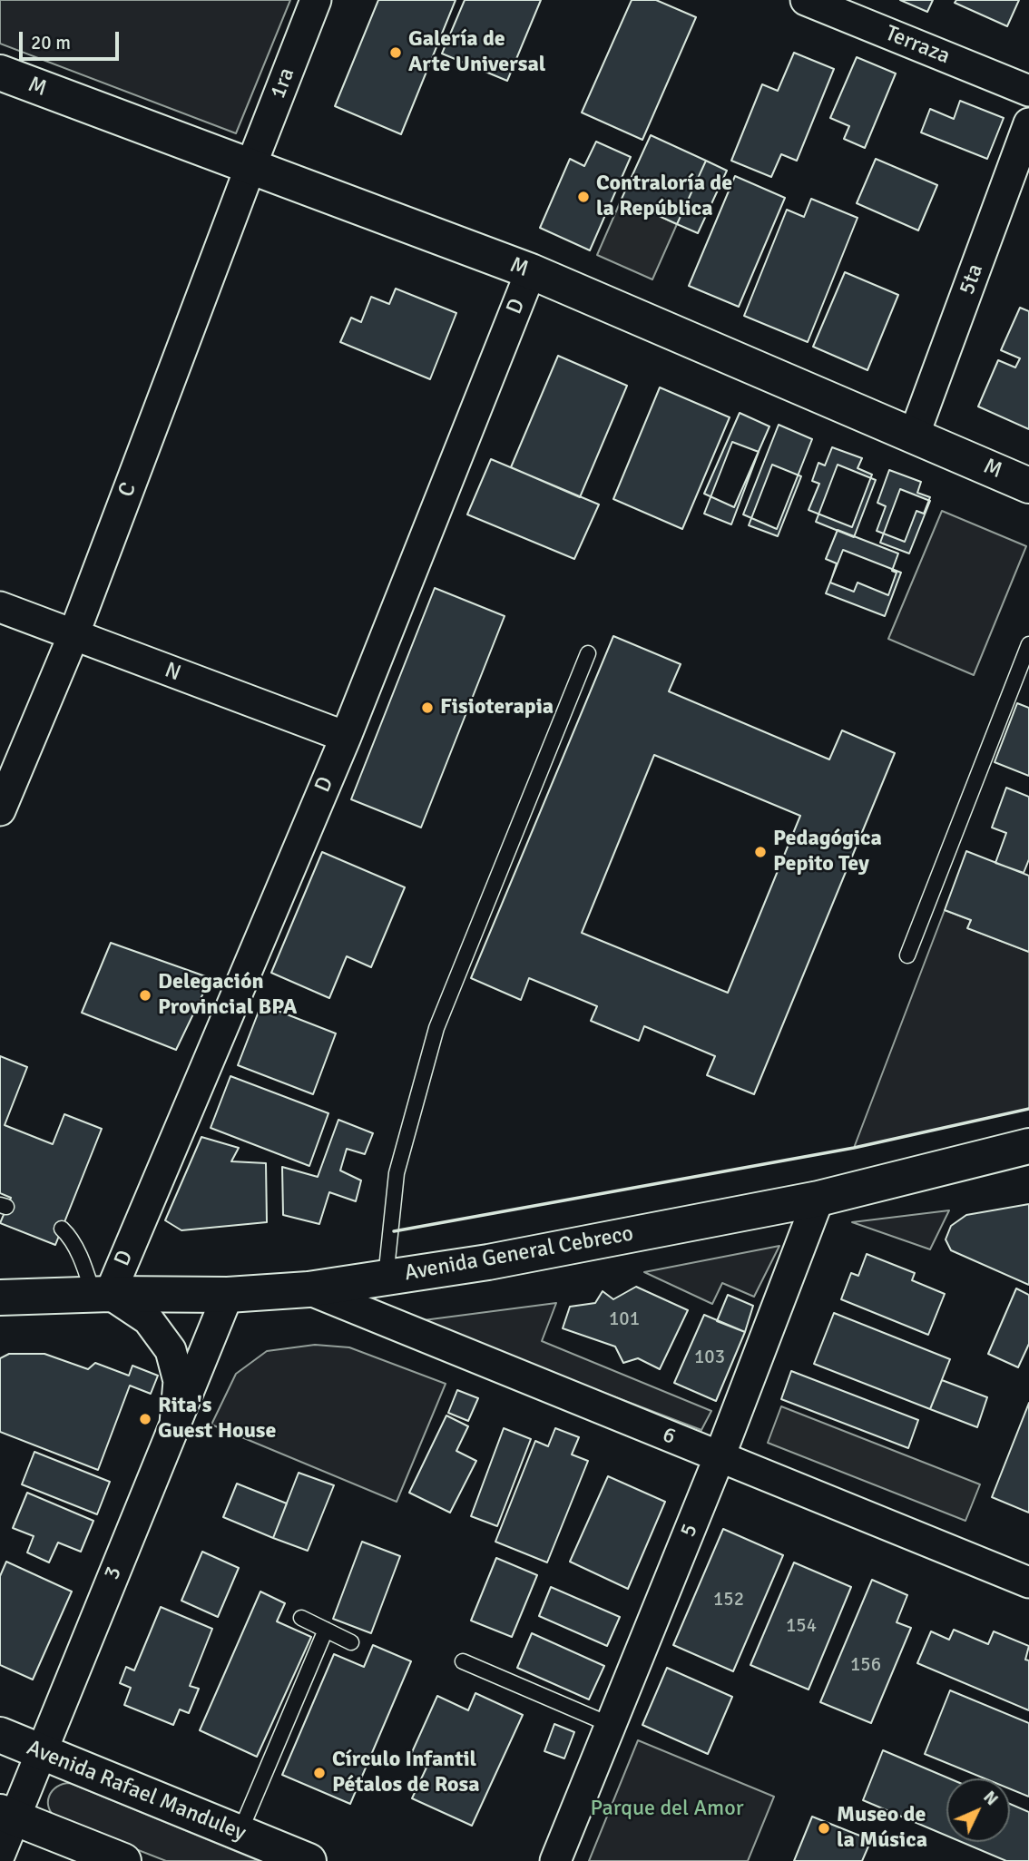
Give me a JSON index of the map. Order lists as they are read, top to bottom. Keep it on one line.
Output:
{"streets":{"main road":["M","Avenida General Cebreco","Avenida Rafael Manduley"],"street":["Terraza","1ra","5ta","D","C","N","6","5","3"]},"crossings":[["1ra","M"],["1ra","C"],["M","5ta"],["M","D"],["M","C"],["D","N"],["D","Avenida General Cebreco"],["C","N"],["Avenida General Cebreco","6"],["Avenida General Cebreco","5"],["Avenida General Cebreco","3"],["6","5"],["3","Avenida Rafael Manduley"]],"parks":["Parque del Amor"],"places":["Galería de Arte Universal","Contraloría de la República","Fisioterapia","Pedagógica Pepito Tey","Delegación Provincial BPA","Rita's Guest House","Círculo Infantil Pétalos de Rosa","Museo de la Música"],"house_numbers":["101","103","152","154","156"],"scale_bar":"20 m","north":"top right"}
